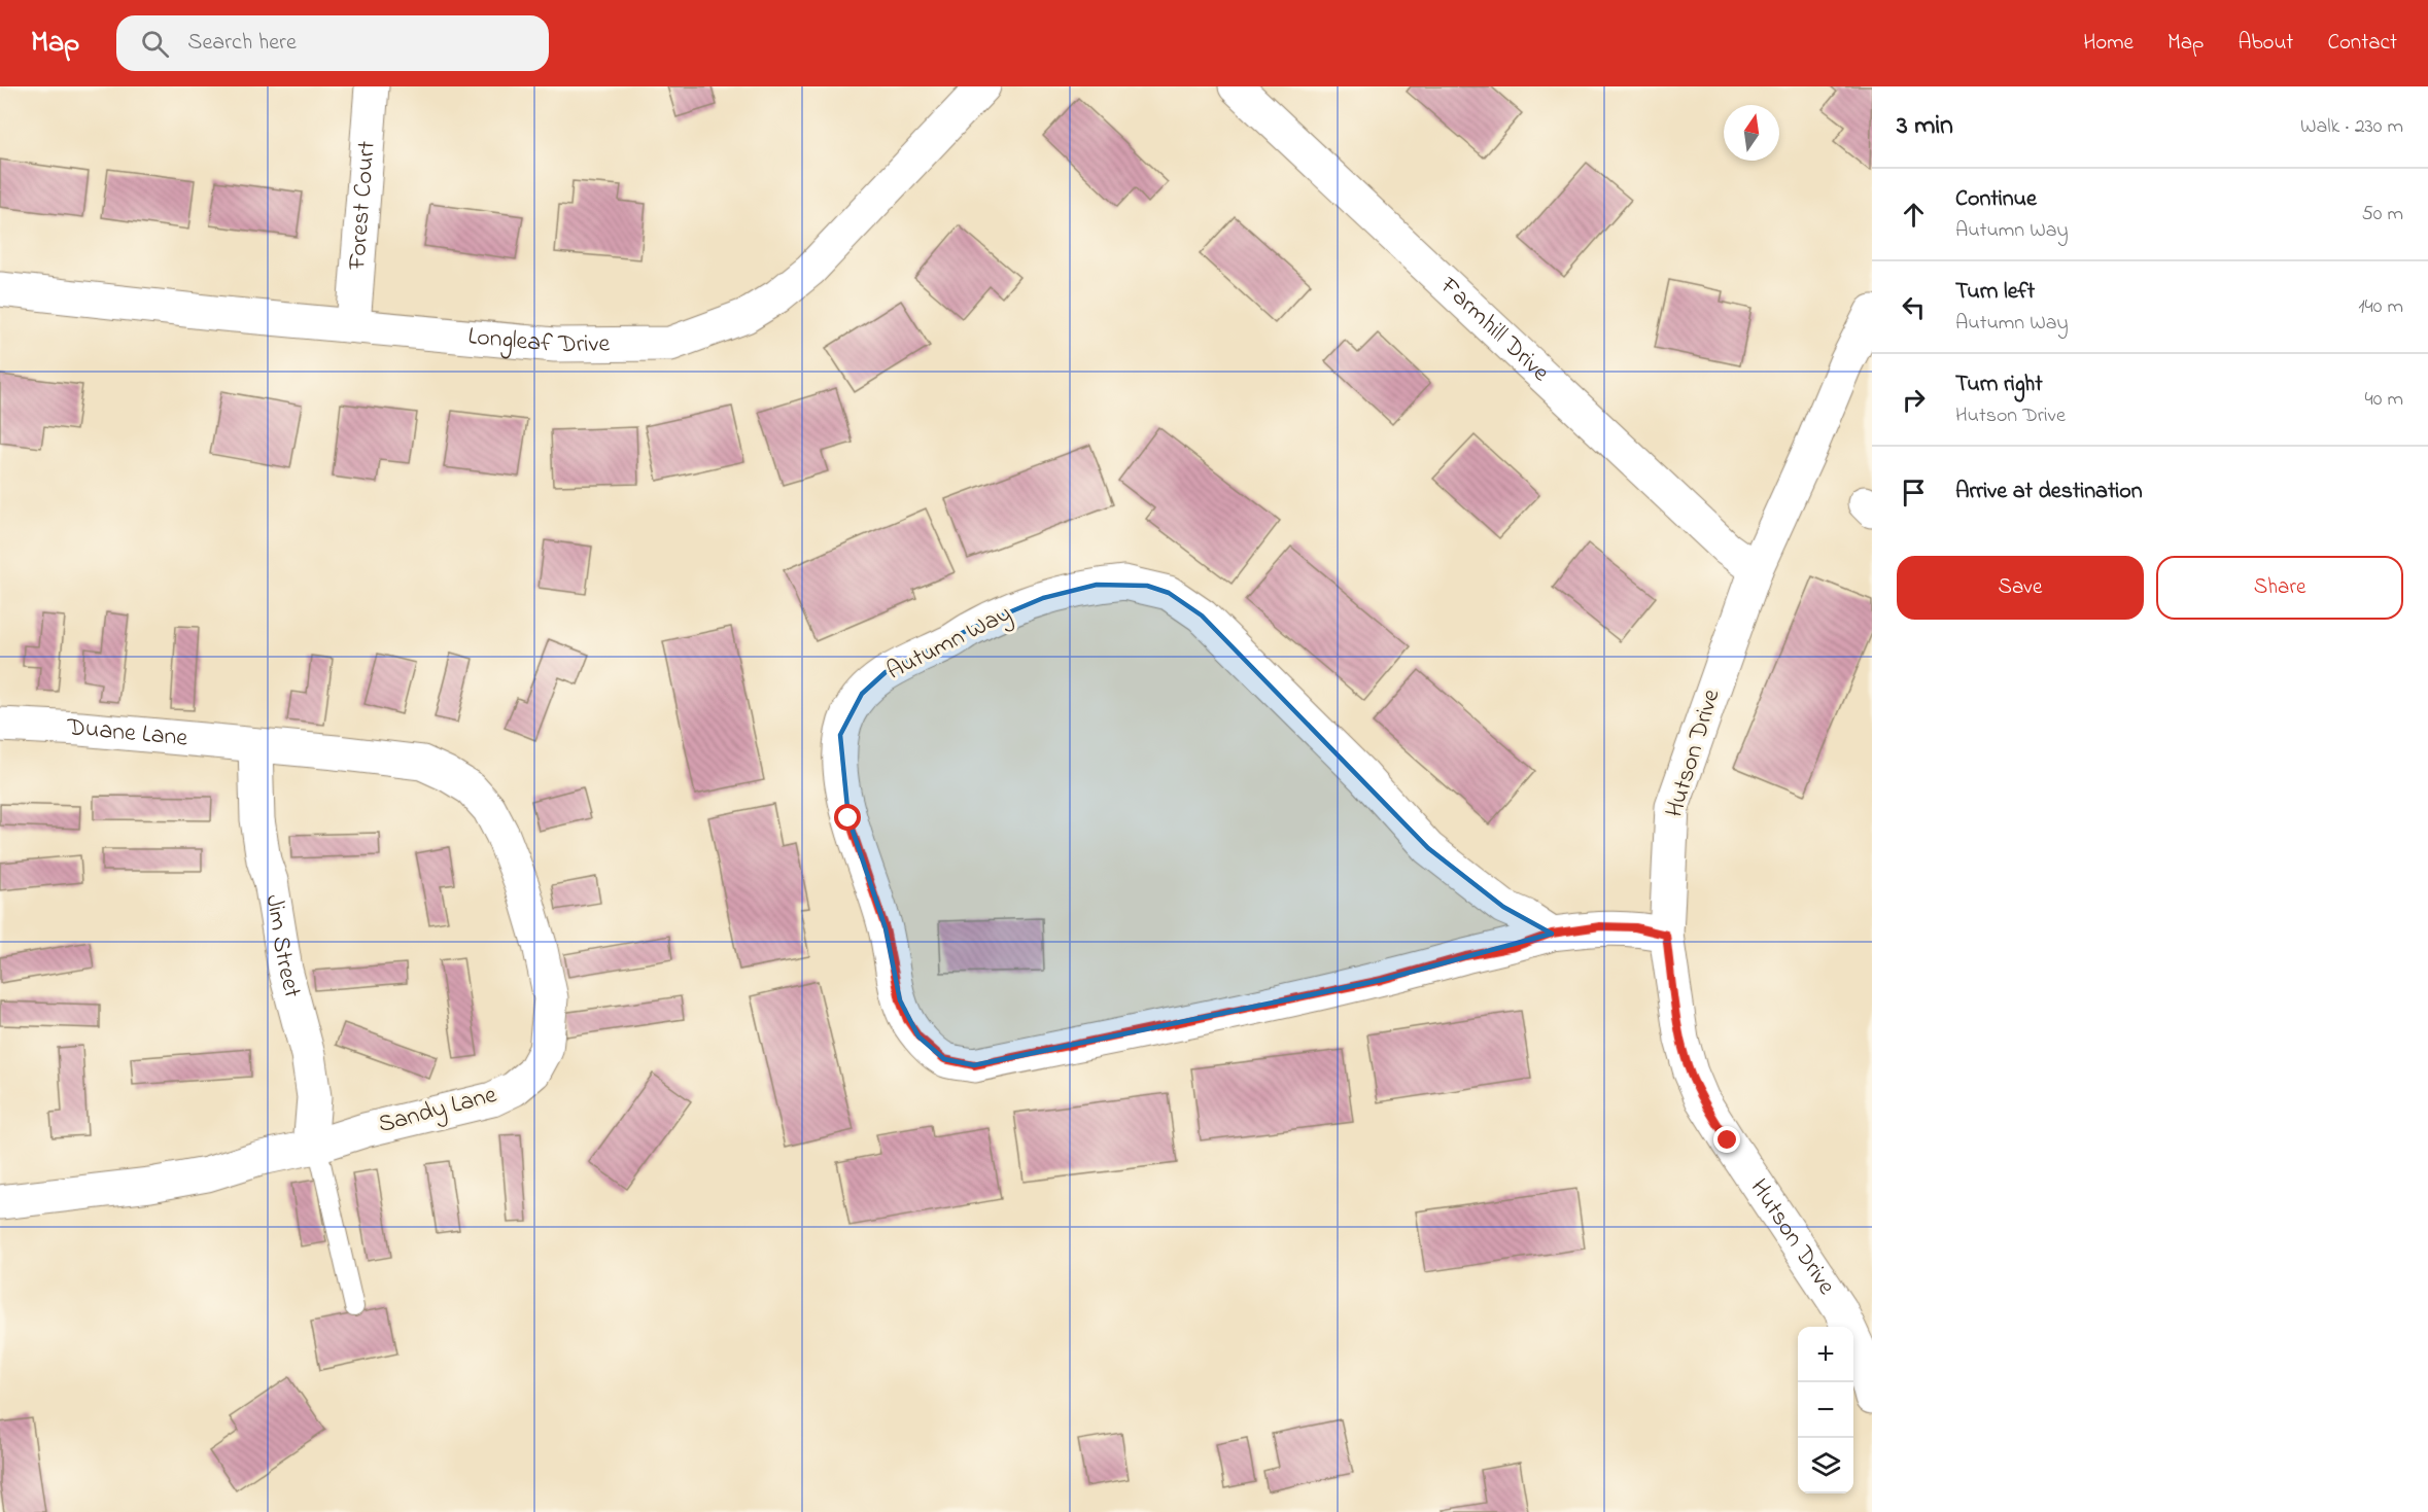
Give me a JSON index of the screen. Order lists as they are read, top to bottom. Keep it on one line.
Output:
{"streets":{"street":["Forest Court","Farmhill Drive","Longleaf Drive","Autumn Way","Duane Lane","Hutson Drive","Jim Street","Sandy Lane"]},"crossings":[["Forest Court","Longleaf Drive"],["Farmhill Drive","Hutson Drive"],["Autumn Way","Hutson Drive"],["Duane Lane","Jim Street"],["Duane Lane","Sandy Lane"],["Jim Street","Sandy Lane"]],"north":"top","page":{"header":"Map","search":"Search here","nav":["Home","Map","About","Contact"],"heading":["3 min","Walk · 230 m"],"list":[["Continue","Autumn Way","50 m"],["Turn left","Autumn Way","140 m"],["Turn right","Hutson Drive","40 m"],"Arrive at destination"],"buttons":["Save","Share"],"map_buttons":["+","−"]}}
